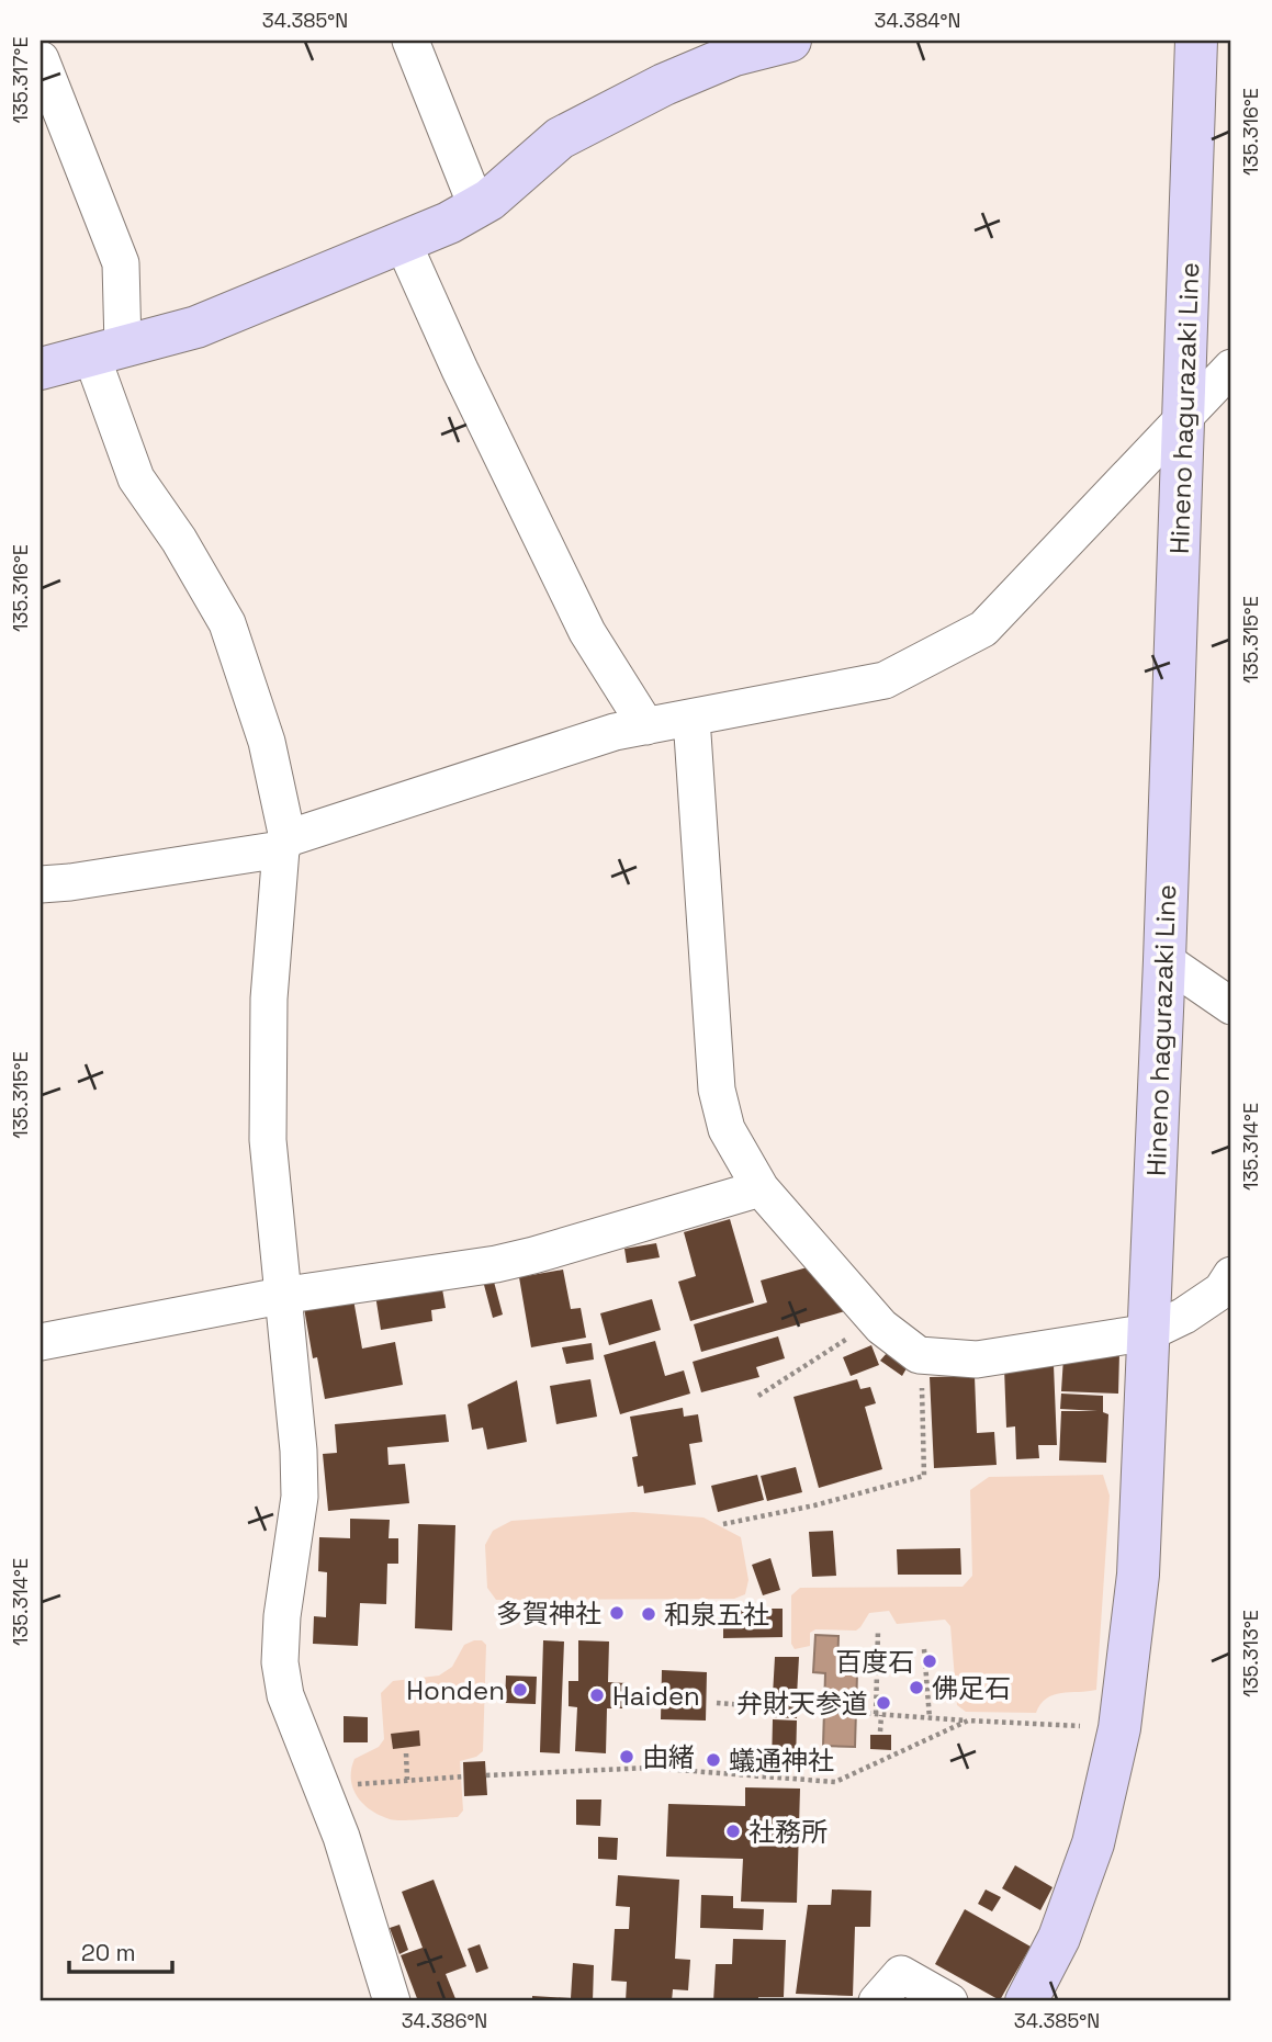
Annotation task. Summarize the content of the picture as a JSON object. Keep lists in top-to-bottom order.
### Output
{
  "streets": {
    "main road": ["Hineno hagurazaki Line"]
  },
  "places": [
    "多賀神社",
    "和泉五社",
    "百度石",
    "佛足石",
    "Honden",
    "Haiden",
    "弁財天参道",
    "由緒",
    "蟻通神社",
    "社務所"
  ],
  "scale_bar": "20 m",
  "coordinates": [
    "34.385°N",
    "34.384°N",
    "135.317°E",
    "135.316°E",
    "135.315°E",
    "135.314°E",
    "135.313°E",
    "34.386°N"
  ]
}
